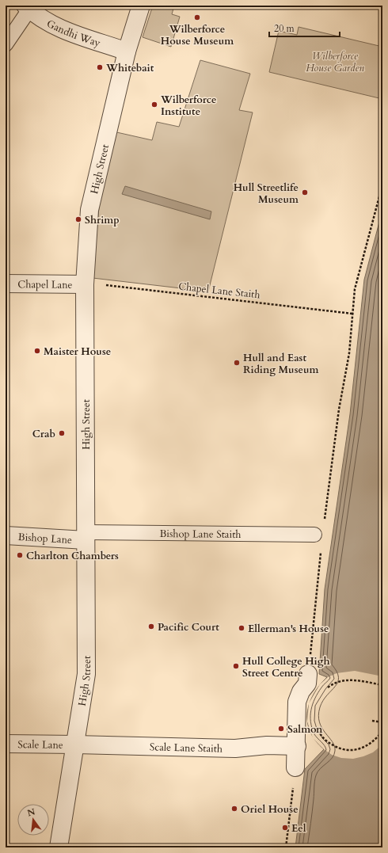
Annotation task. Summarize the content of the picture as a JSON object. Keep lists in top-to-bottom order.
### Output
{
  "streets": {
    "street": [
      "Gandhi Way",
      "High Street",
      "Chapel Lane",
      "Bishop Lane",
      "Scale Lane",
      "Scale Lane Staith"
    ],
    "lane": ["Bishop Lane Staith"],
    "path": ["Chapel Lane Staith"]
  },
  "crossings": [
    ["Gandhi Way", "High Street"],
    ["High Street", "Chapel Lane"],
    ["High Street", "Chapel Lane Staith"],
    ["High Street", "Bishop Lane Staith"],
    ["High Street", "Bishop Lane"],
    ["High Street", "Scale Lane"],
    ["High Street", "Scale Lane Staith"],
    ["Chapel Lane", "Chapel Lane Staith"],
    ["Bishop Lane Staith", "Bishop Lane"],
    ["Scale Lane", "Scale Lane Staith"]
  ],
  "parks": ["Wilberforce House Garden"],
  "places": [
    "Wilberforce House Museum",
    "Whitebait",
    "Wilberforce Institute",
    "Hull Streetlife Museum",
    "Shrimp",
    "Maister House",
    "Hull and East Riding Museum",
    "Crab",
    "Charlton Chambers",
    "Pacific Court",
    "Ellerman's House",
    "Hull College High Street Centre",
    "Salmon",
    "Oriel House",
    "Eel"
  ],
  "scale_bar": "20 m",
  "north": "top"
}
